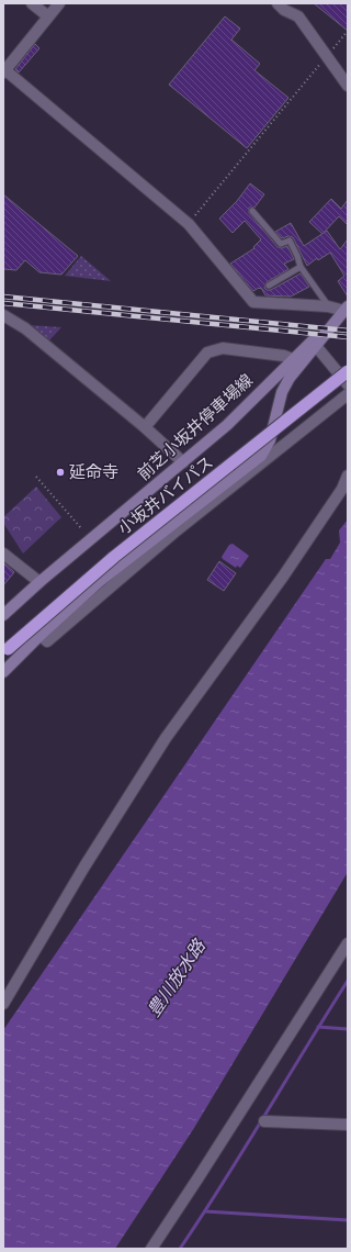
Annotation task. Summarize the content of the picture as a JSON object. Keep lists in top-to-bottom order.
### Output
{
  "streets": {
    "highway": ["小坂井バイパス"],
    "main road": ["前芝小坂井停車場線"]
  },
  "water": ["豊川放水路"],
  "places": ["延命寺"]
}
